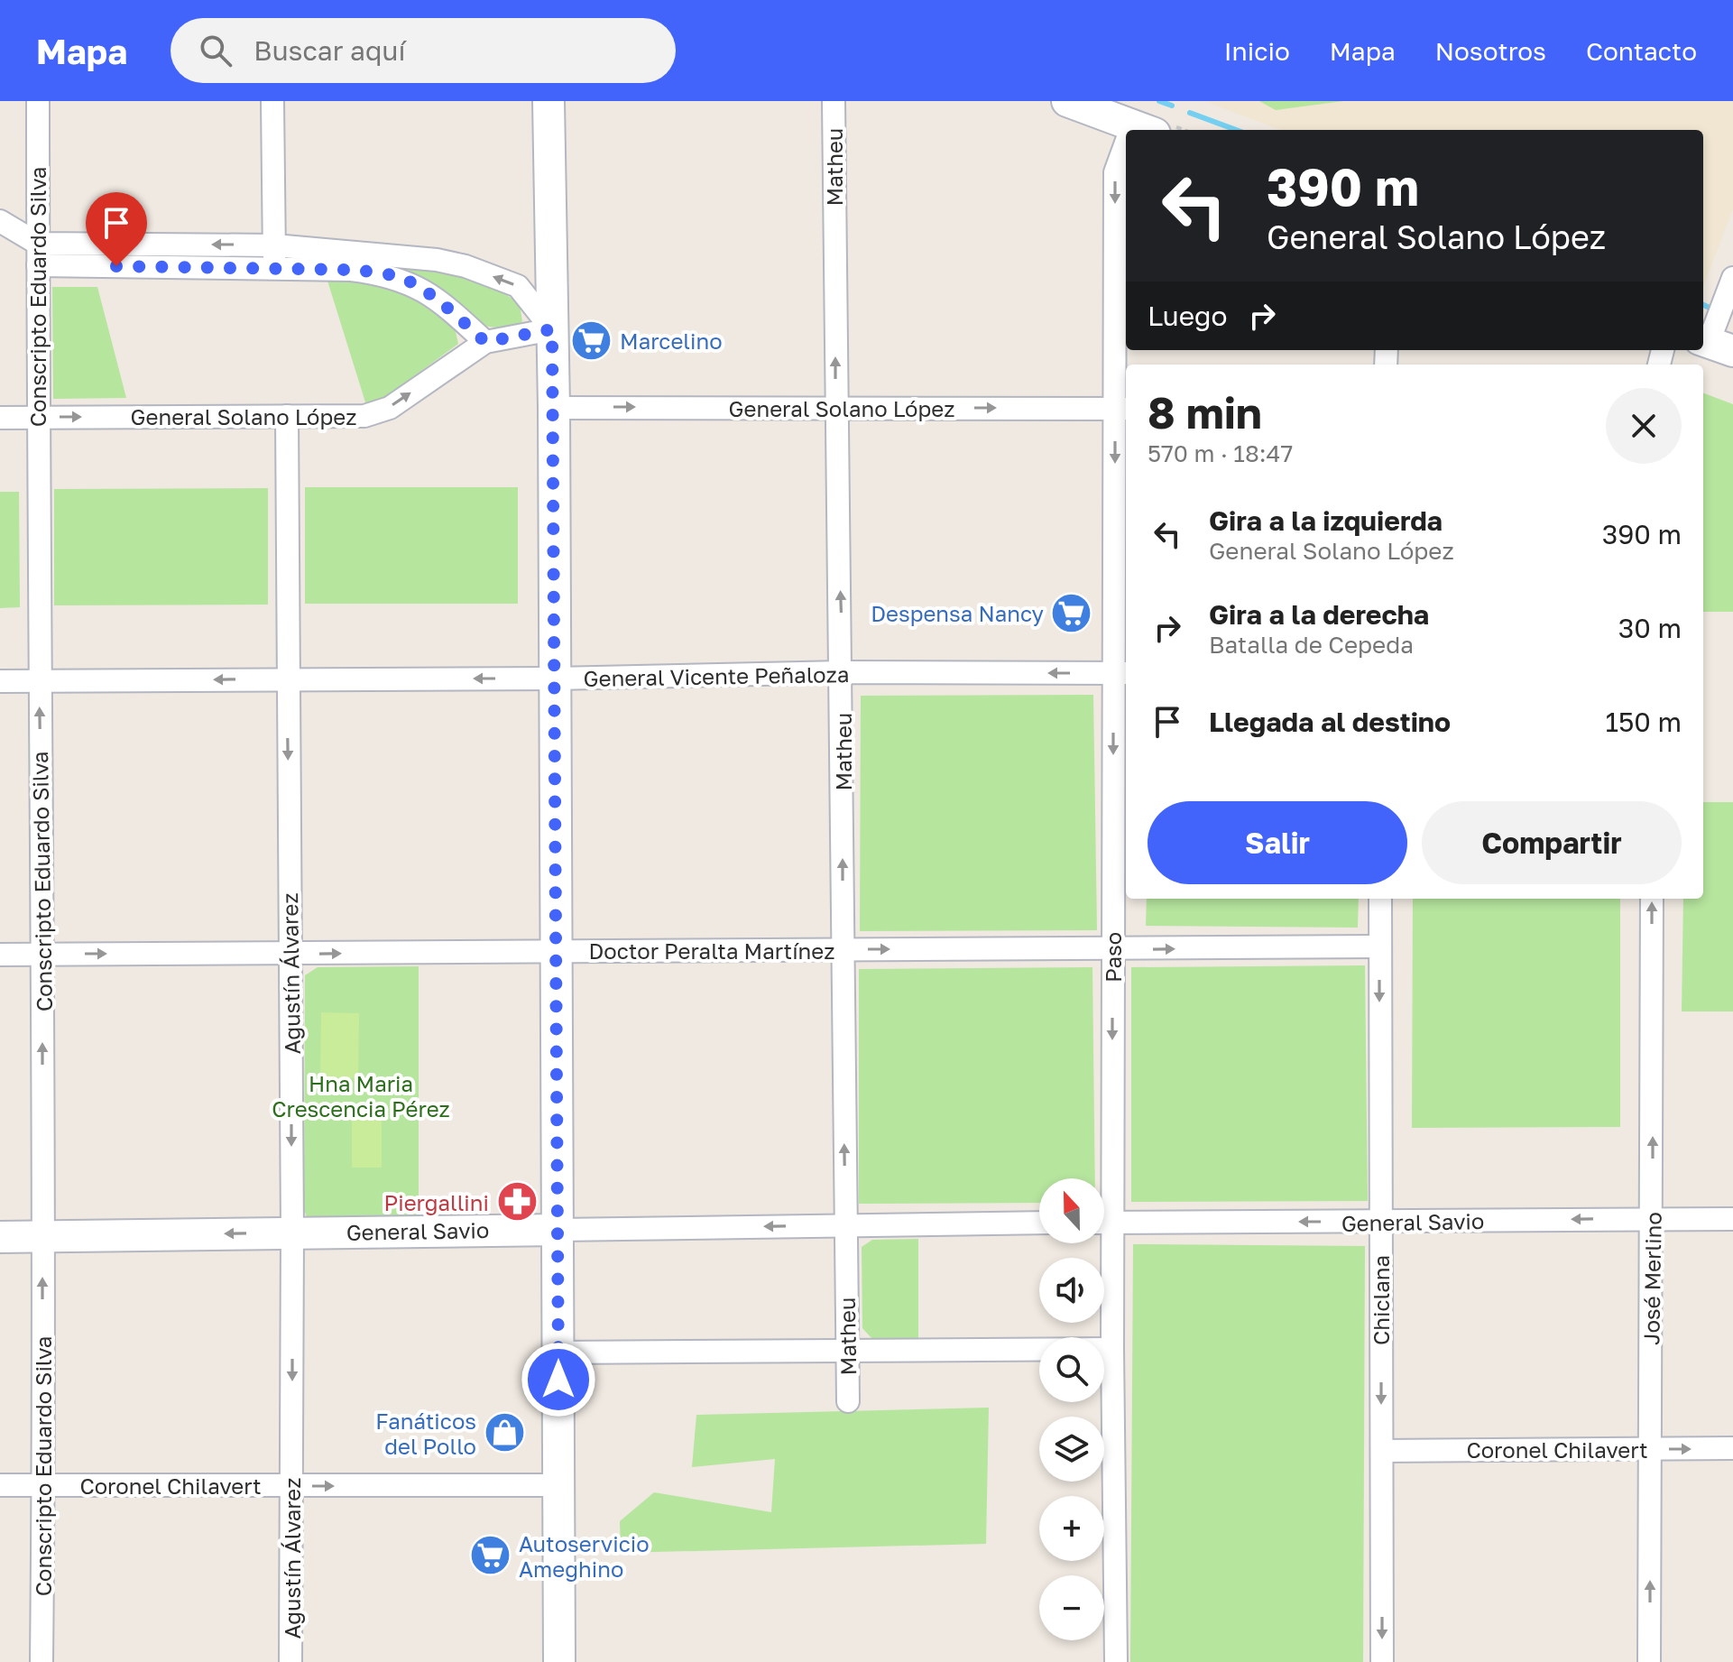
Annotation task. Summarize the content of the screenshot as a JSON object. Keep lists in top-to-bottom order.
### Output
{
  "streets": {
    "main road": ["General Savio"],
    "street": [
      "Matheu",
      "Conscripto Eduardo Silva",
      "General Solano López",
      "General Vicente Peñaloza",
      "Doctor Peralta Martínez",
      "Paso",
      "Agustín Álvarez",
      "José Merlino",
      "Chiclana",
      "Coronel Chilavert"
    ]
  },
  "crossings": [
    ["Matheu", "General Solano López"],
    ["Matheu", "General Vicente Peñaloza"],
    ["Matheu", "Doctor Peralta Martínez"],
    ["Matheu", "General Savio"],
    ["Conscripto Eduardo Silva", "General Solano López"],
    ["Conscripto Eduardo Silva", "General Vicente Peñaloza"],
    ["Conscripto Eduardo Silva", "Doctor Peralta Martínez"],
    ["Conscripto Eduardo Silva", "General Savio"],
    ["Conscripto Eduardo Silva", "Coronel Chilavert"],
    ["General Solano López", "Paso"],
    ["General Solano López", "Agustín Álvarez"],
    ["General Vicente Peñaloza", "Paso"],
    ["General Vicente Peñaloza", "Agustín Álvarez"],
    ["Doctor Peralta Martínez", "Paso"],
    ["Doctor Peralta Martínez", "Agustín Álvarez"],
    ["Doctor Peralta Martínez", "Chiclana"],
    ["Agustín Álvarez", "General Savio"],
    ["Agustín Álvarez", "Coronel Chilavert"],
    ["General Savio", "José Merlino"],
    ["General Savio", "Chiclana"],
    ["José Merlino", "Coronel Chilavert"],
    ["Chiclana", "Coronel Chilavert"]
  ],
  "one_way": [
    "Matheu",
    "Conscripto Eduardo Silva",
    "General Vicente Peñaloza",
    "Doctor Peralta Martínez",
    "Paso",
    "Agustín Álvarez",
    "General Savio",
    "José Merlino",
    "Chiclana",
    "Coronel Chilavert"
  ],
  "parks": ["Hna Maria Crescencia Pérez"],
  "places": {
    "supermarket": ["Marcelino", "Despensa Nancy", "Autoservicio Ameghino"],
    "pharmacy": ["Piergallini"],
    "shop": ["Fanáticos del Pollo"]
  },
  "north": "top",
  "page": {
    "header": "Mapa",
    "search": "Buscar aquí",
    "nav": [
      "Inicio",
      "Mapa",
      "Nosotros",
      "Contacto"
    ],
    "turn": ["390 m", "General Solano López"],
    "then": "Luego",
    "heading": ["8 min", "570 m · 18:47"],
    "list": [
      {
        "name": "Gira a la izquierda",
        "note": "General Solano López",
        "value": "390 m"
      },
      {
        "name": "Gira a la derecha",
        "note": "Batalla de Cepeda",
        "value": "30 m"
      },
      {
        "name": "Llegada al destino",
        "value": "150 m"
      }
    ],
    "buttons": ["Salir", "Compartir"],
    "map_buttons": ["+", "−"]
  }
}
